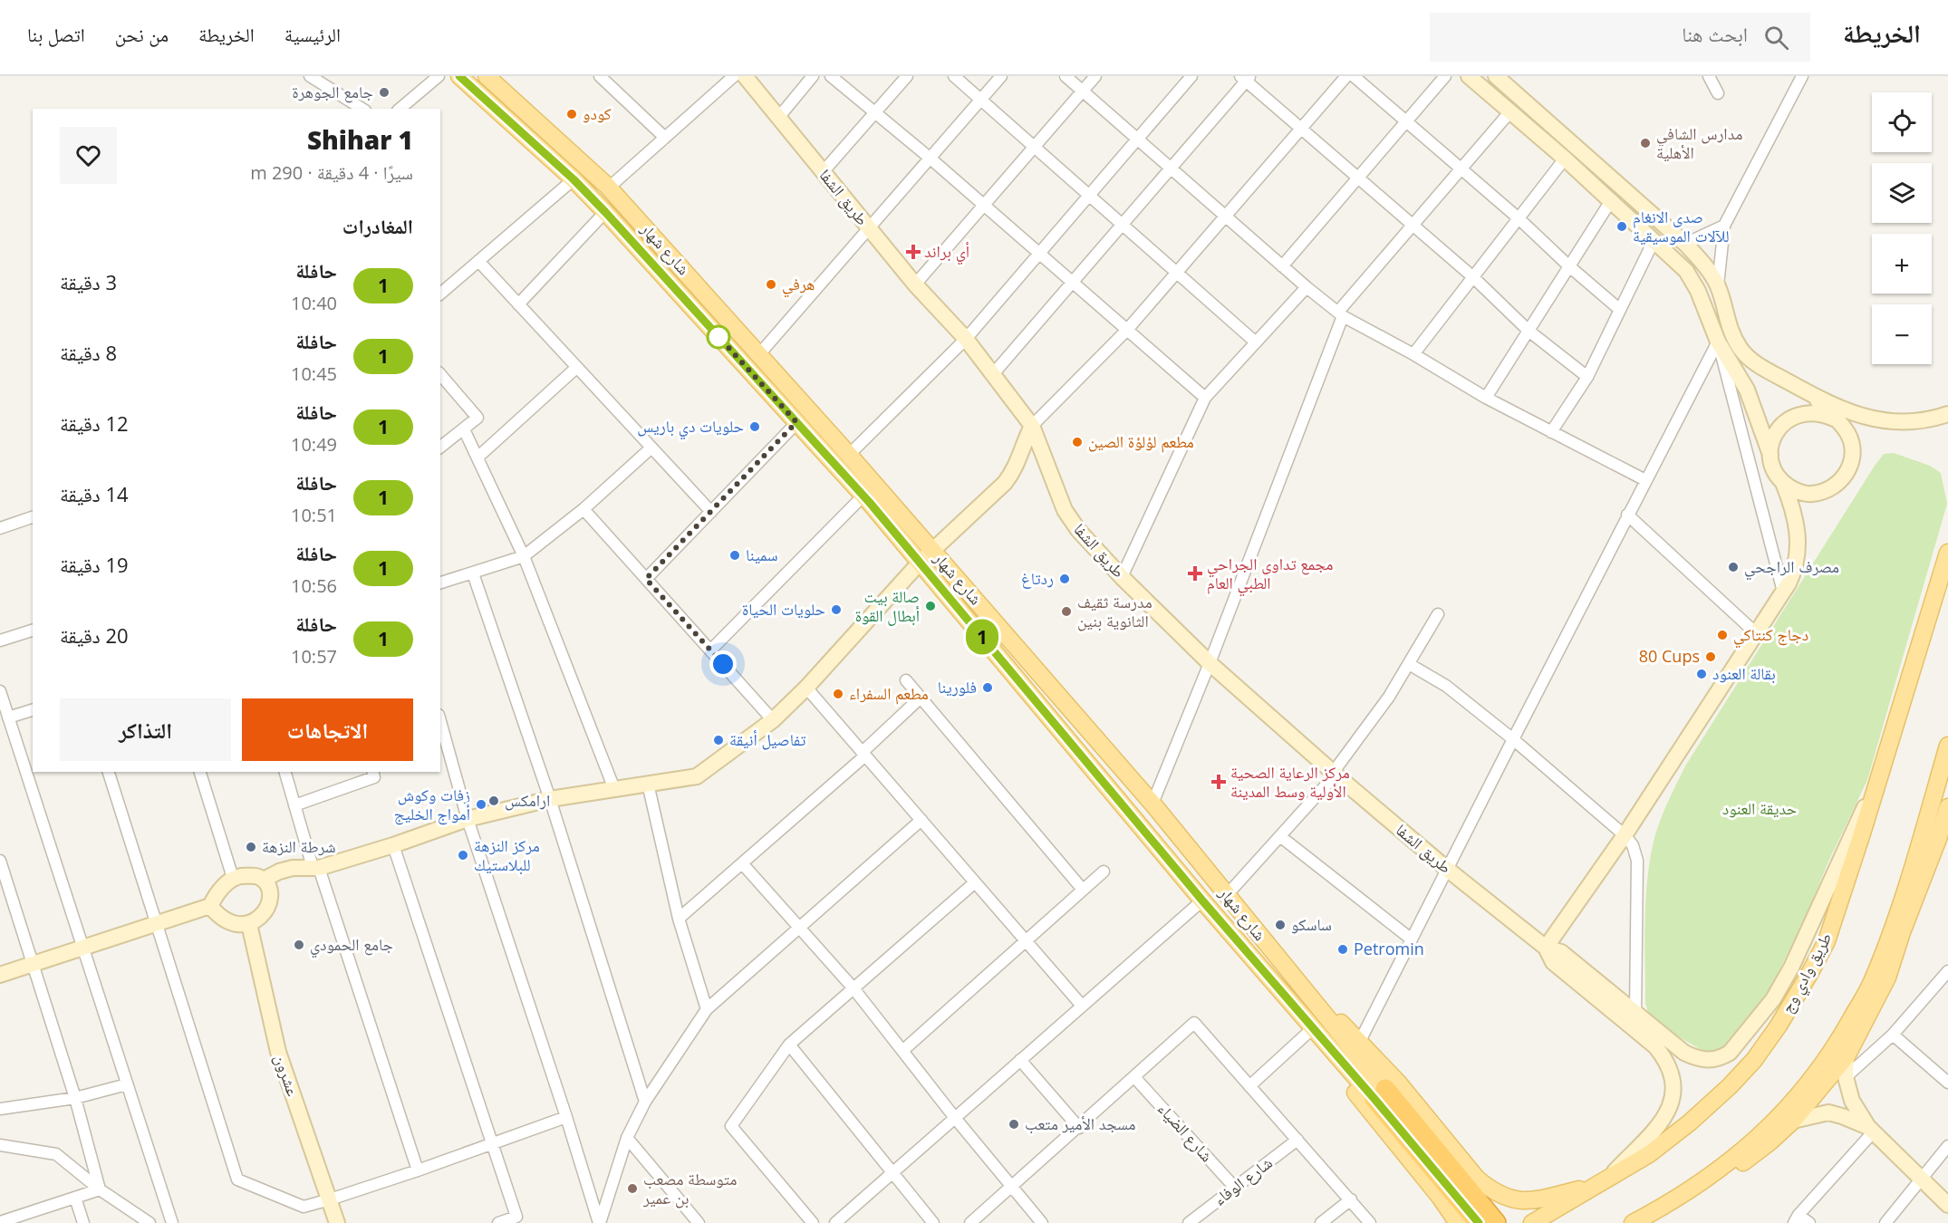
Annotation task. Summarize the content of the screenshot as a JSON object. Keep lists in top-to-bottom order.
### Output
{
  "streets": {
    "highway": ["شارع شهار"],
    "main road": ["طريق وادي وج"],
    "street": [
      "طريق الشفا",
      "عشرون",
      "شارع الضياء",
      "شارع الوفاء"
    ]
  },
  "crossings": [
    ["شارع الضياء", "شارع الوفاء"]
  ],
  "parks": ["حديقة العنود"],
  "places": {
    "other": [
      "جامع الجوهرة",
      "كودو",
      "مدارس الشافي الأهلية",
      "صدى الانغام للآلات الموسيقية",
      "هرفي",
      "حلويات دي باريس",
      "مطعم لؤلؤة الصين",
      "سمينا",
      "مصرف الراجحي",
      "ردتاغ",
      "صالة بيت أبطال القوة",
      "حلويات الحياة",
      "مدرسة ثقيف الثانوية بنين",
      "دجاج كنتاكي",
      "80 Cups",
      "بقالة العنود",
      "فلورينا",
      "مطعم السفراء",
      "تفاصيل أنيقة",
      "ارامكس",
      "زفات وكوش أمواج الخليج",
      "شرطة النزهة",
      "مركز النزهة للبلاستيك",
      "ساسكو",
      "جامع الحمودي",
      "Petromin",
      "مسجد الأمير متعب",
      "متوسطة مصعب بن عمير"
    ],
    "health": ["أي براند", "مجمع تداوي الجراحي الطبي العام", "مركز الرعاية الصحية الأولية وسط المدينة"]
  },
  "lines": ["bus line 1"],
  "page": {
    "header": "الخريطة",
    "search": "ابحث هنا",
    "nav": [
      "الرئيسية",
      "الخريطة",
      "من نحن",
      "اتصل بنا"
    ],
    "on_map": "1",
    "map_buttons": ["+", "−"],
    "heading": [
      ["Shihar 1", "سيرًا · 4 دقيقة · 290 m"],
      "المغادرات"
    ],
    "list": [
      {
        "mark": "1",
        "name": "حافلة",
        "note": "10:40",
        "value": "3 دقيقة"
      },
      {
        "mark": "1",
        "name": "حافلة",
        "note": "10:45",
        "value": "8 دقيقة"
      },
      {
        "mark": "1",
        "name": "حافلة",
        "note": "10:49",
        "value": "12 دقيقة"
      },
      {
        "mark": "1",
        "name": "حافلة",
        "note": "10:51",
        "value": "14 دقيقة"
      },
      {
        "mark": "1",
        "name": "حافلة",
        "note": "10:56",
        "value": "19 دقيقة"
      },
      {
        "mark": "1",
        "name": "حافلة",
        "note": "10:57",
        "value": "20 دقيقة"
      }
    ],
    "buttons": ["الاتجاهات", "التذاكر"]
  }
}
